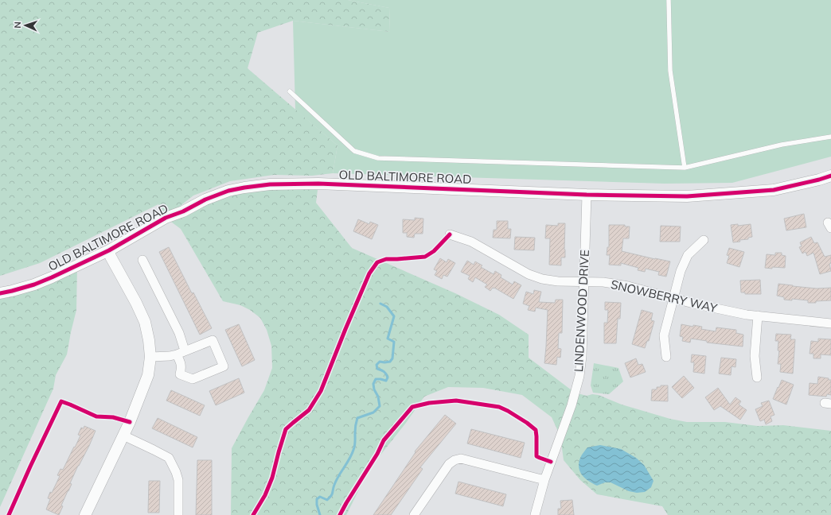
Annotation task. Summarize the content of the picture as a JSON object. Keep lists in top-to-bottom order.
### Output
{
  "streets": {
    "street": ["OLD BALTIMORE ROAD", "SNOWBERRY WAY", "LINDENWOOD DRIVE"]
  },
  "crossings": [
    ["OLD BALTIMORE ROAD", "LINDENWOOD DRIVE"],
    ["SNOWBERRY WAY", "LINDENWOOD DRIVE"]
  ],
  "north": "left"
}
